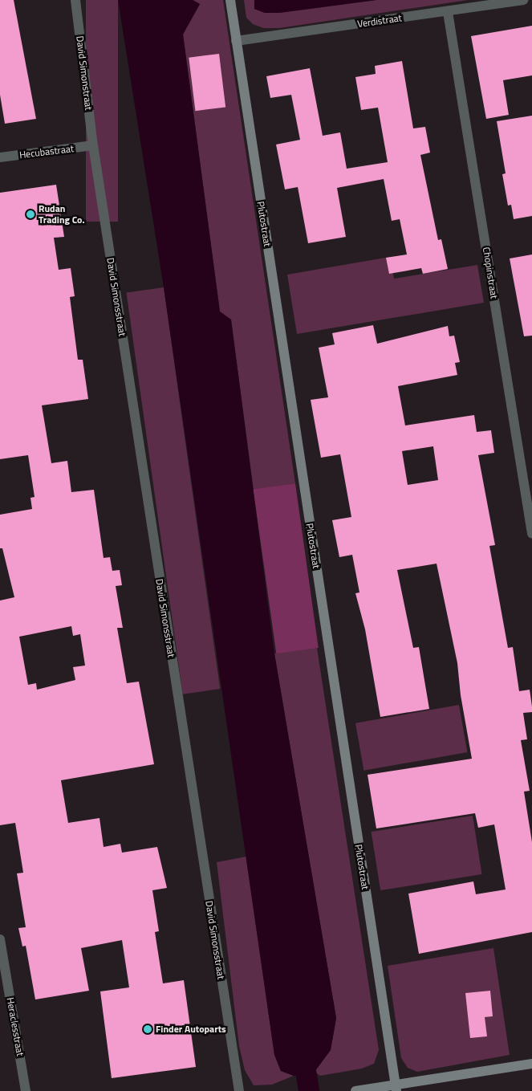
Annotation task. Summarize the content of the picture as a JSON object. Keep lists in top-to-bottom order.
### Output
{
  "streets": {
    "street": [
      "Verdistraat",
      "David Simonstraat",
      "Hecubastraat",
      "Plutostraat",
      "Chopinstraat",
      "David Simonsstraat",
      "Heraclesstraat"
    ]
  },
  "crossings": [
    ["Verdistraat", "Plutostraat"],
    ["Verdistraat", "Chopinstraat"],
    ["David Simonstraat", "Hecubastraat"],
    ["David Simonstraat", "David Simonsstraat"],
    ["Hecubastraat", "David Simonsstraat"]
  ],
  "places": ["Rudan Trading Co.", "Finder Autoparts"]
}
